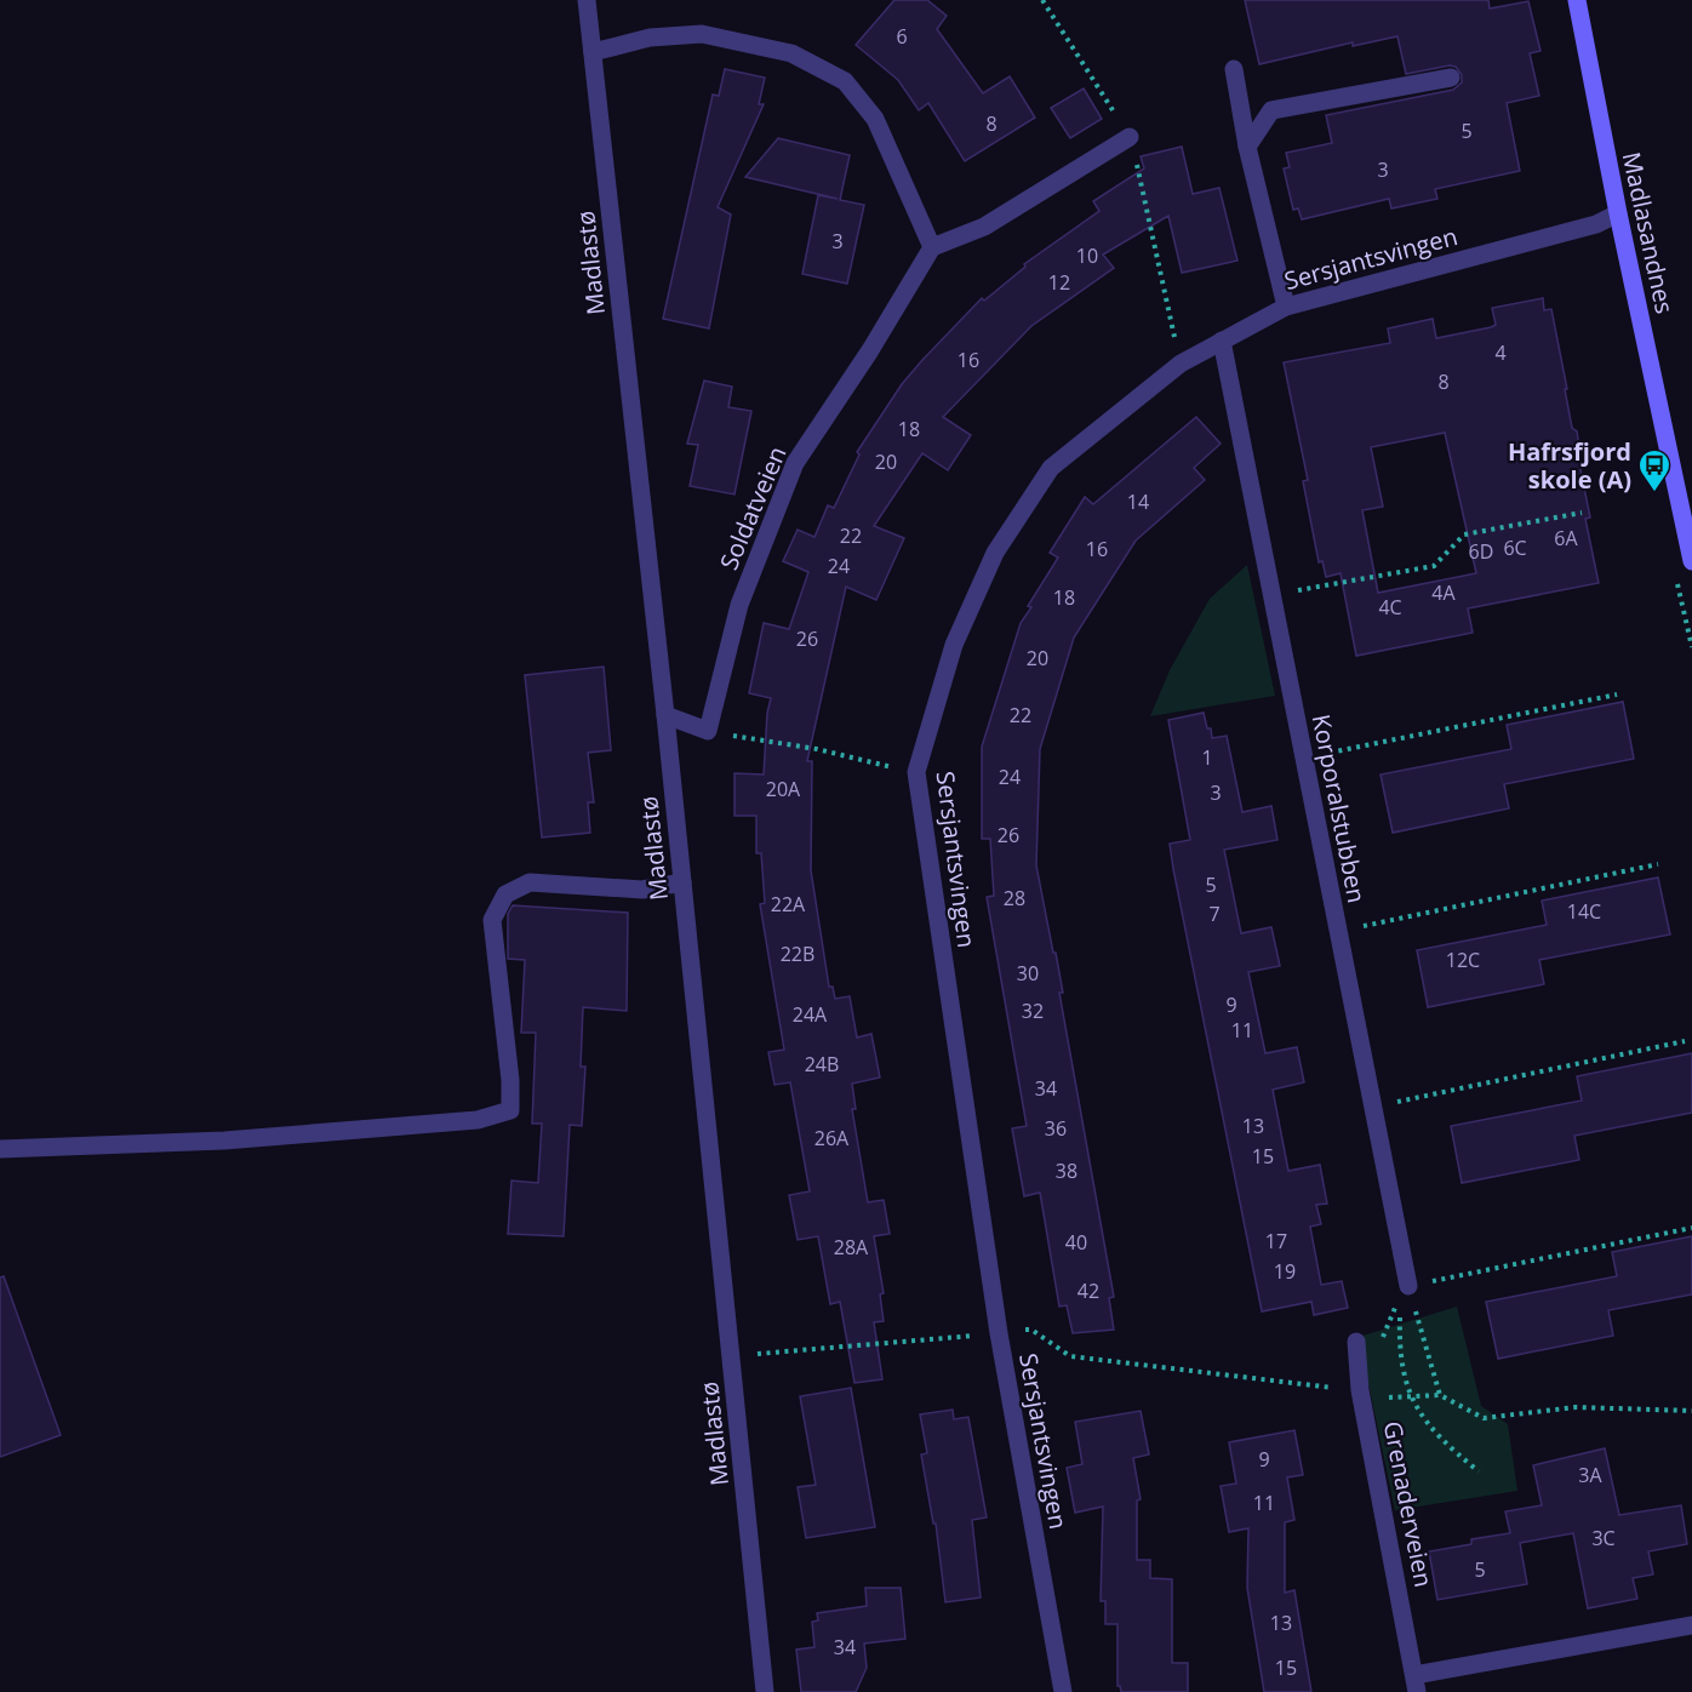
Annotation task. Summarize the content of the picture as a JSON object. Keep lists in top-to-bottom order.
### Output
{
  "streets": {
    "street": [
      "Madlasandnes",
      "Sersjantsvingen",
      "Madlastø",
      "Soldatveien",
      "Korporalstubben",
      "Grenaderveien"
    ]
  },
  "crossings": [
    ["Madlasandnes", "Sersjantsvingen"],
    ["Sersjantsvingen", "Korporalstubben"]
  ],
  "places": {
    "bus stop": ["Hafrsfjord skole (A)"]
  },
  "house_numbers": [
    "6",
    "8",
    "5",
    "3",
    "3",
    "10",
    "12",
    "4",
    "16",
    "8",
    "18",
    "20",
    "14",
    "22",
    "6A",
    "6C",
    "16",
    "6D",
    "24",
    "4A",
    "18",
    "4C",
    "26",
    "20",
    "22",
    "1",
    "24",
    "20A",
    "3",
    "26",
    "5",
    "28",
    "22A",
    "14C",
    "7",
    "22B",
    "12C",
    "30",
    "9",
    "32",
    "24A",
    "11",
    "24B",
    "34",
    "13",
    "36",
    "26A",
    "15",
    "38",
    "17",
    "40",
    "28A",
    "19",
    "42",
    "9",
    "3A",
    "11",
    "3C",
    "5",
    "13",
    "34",
    "15"
  ]
}
